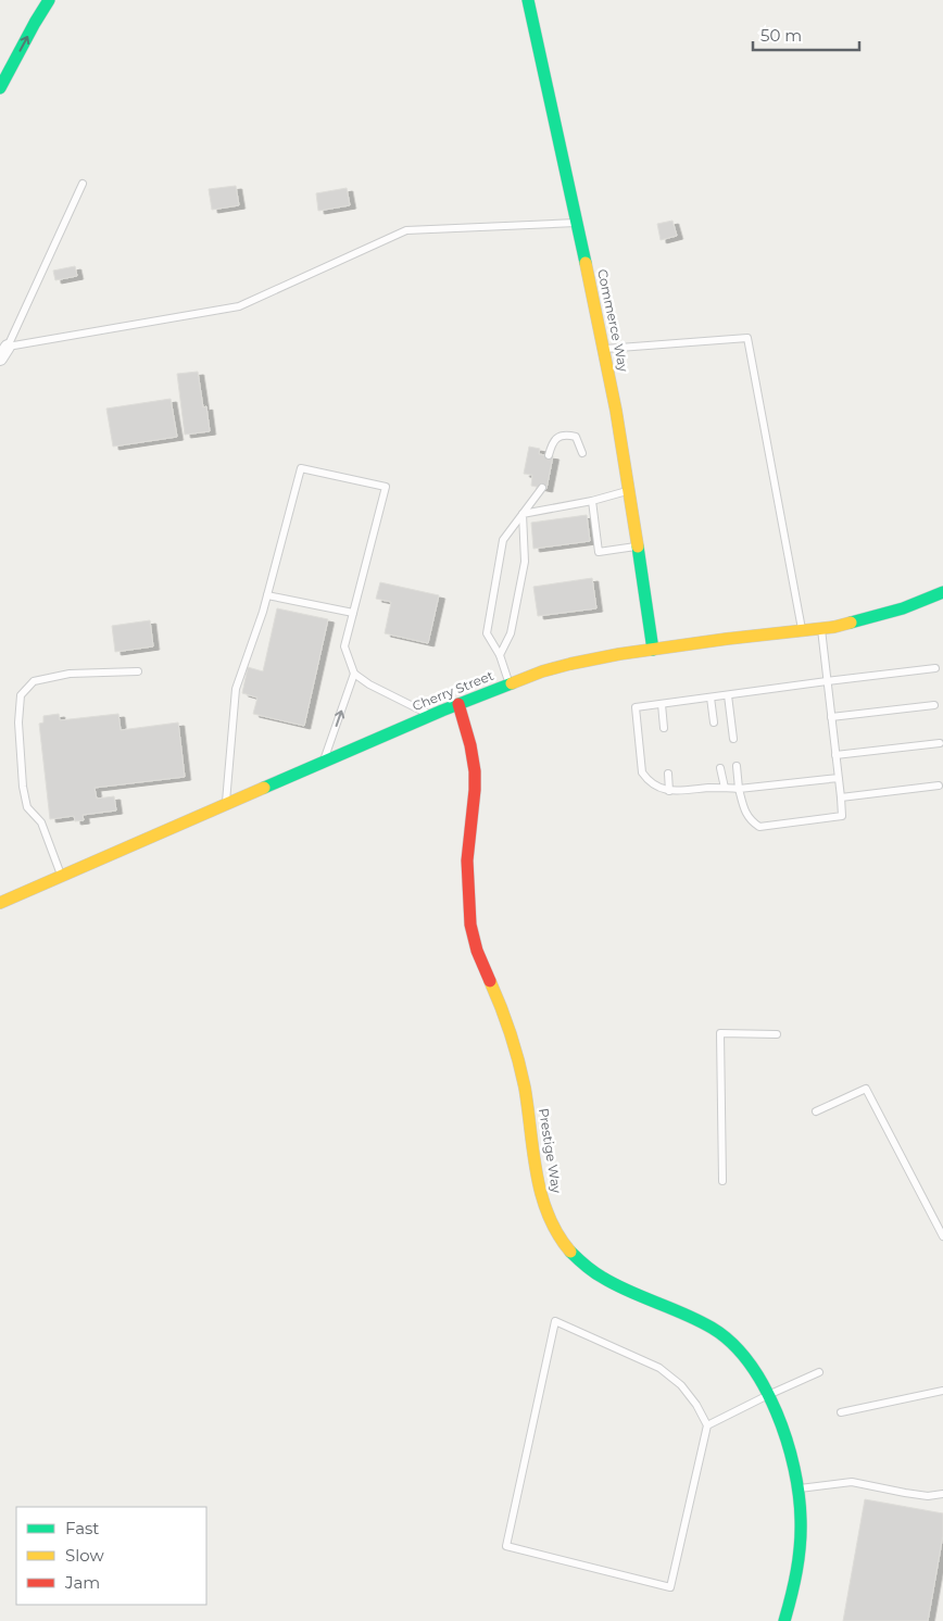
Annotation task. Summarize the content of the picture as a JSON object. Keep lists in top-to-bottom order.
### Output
{
  "streets": {
    "main road": ["Commerce Way", "Cherry Street", "Prestige Way"]
  },
  "crossings": [
    ["Commerce Way", "Cherry Street"],
    ["Cherry Street", "Prestige Way"]
  ],
  "legend": ["Fast", "Slow", "Jam"],
  "scale_bar": "50 m"
}
